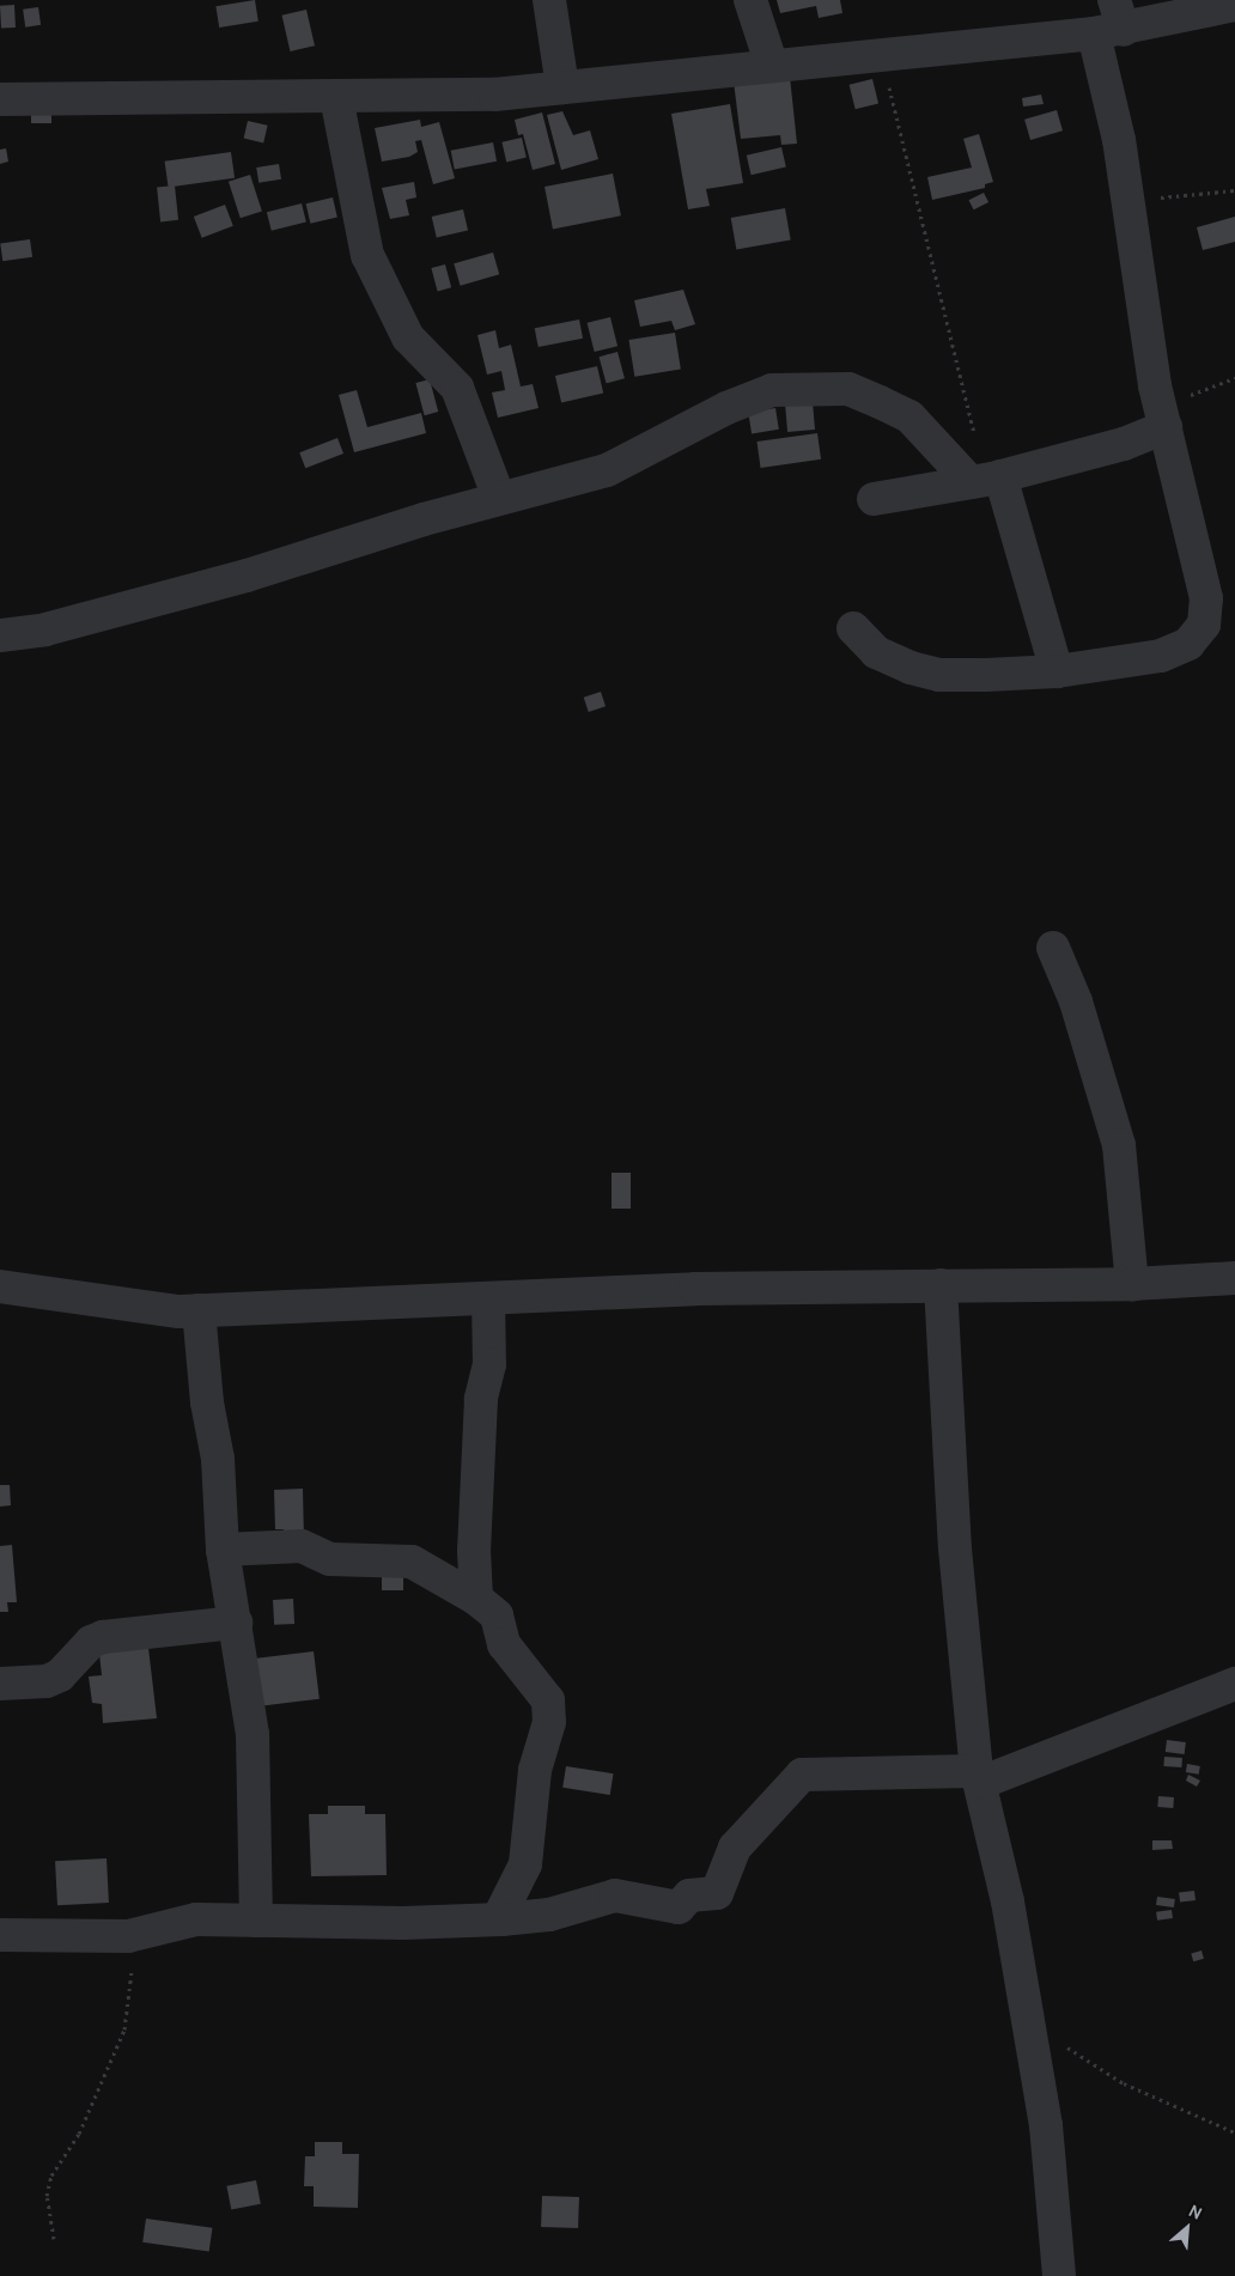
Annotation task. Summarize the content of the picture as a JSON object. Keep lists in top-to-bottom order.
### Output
{
  "north": "top right"
}
